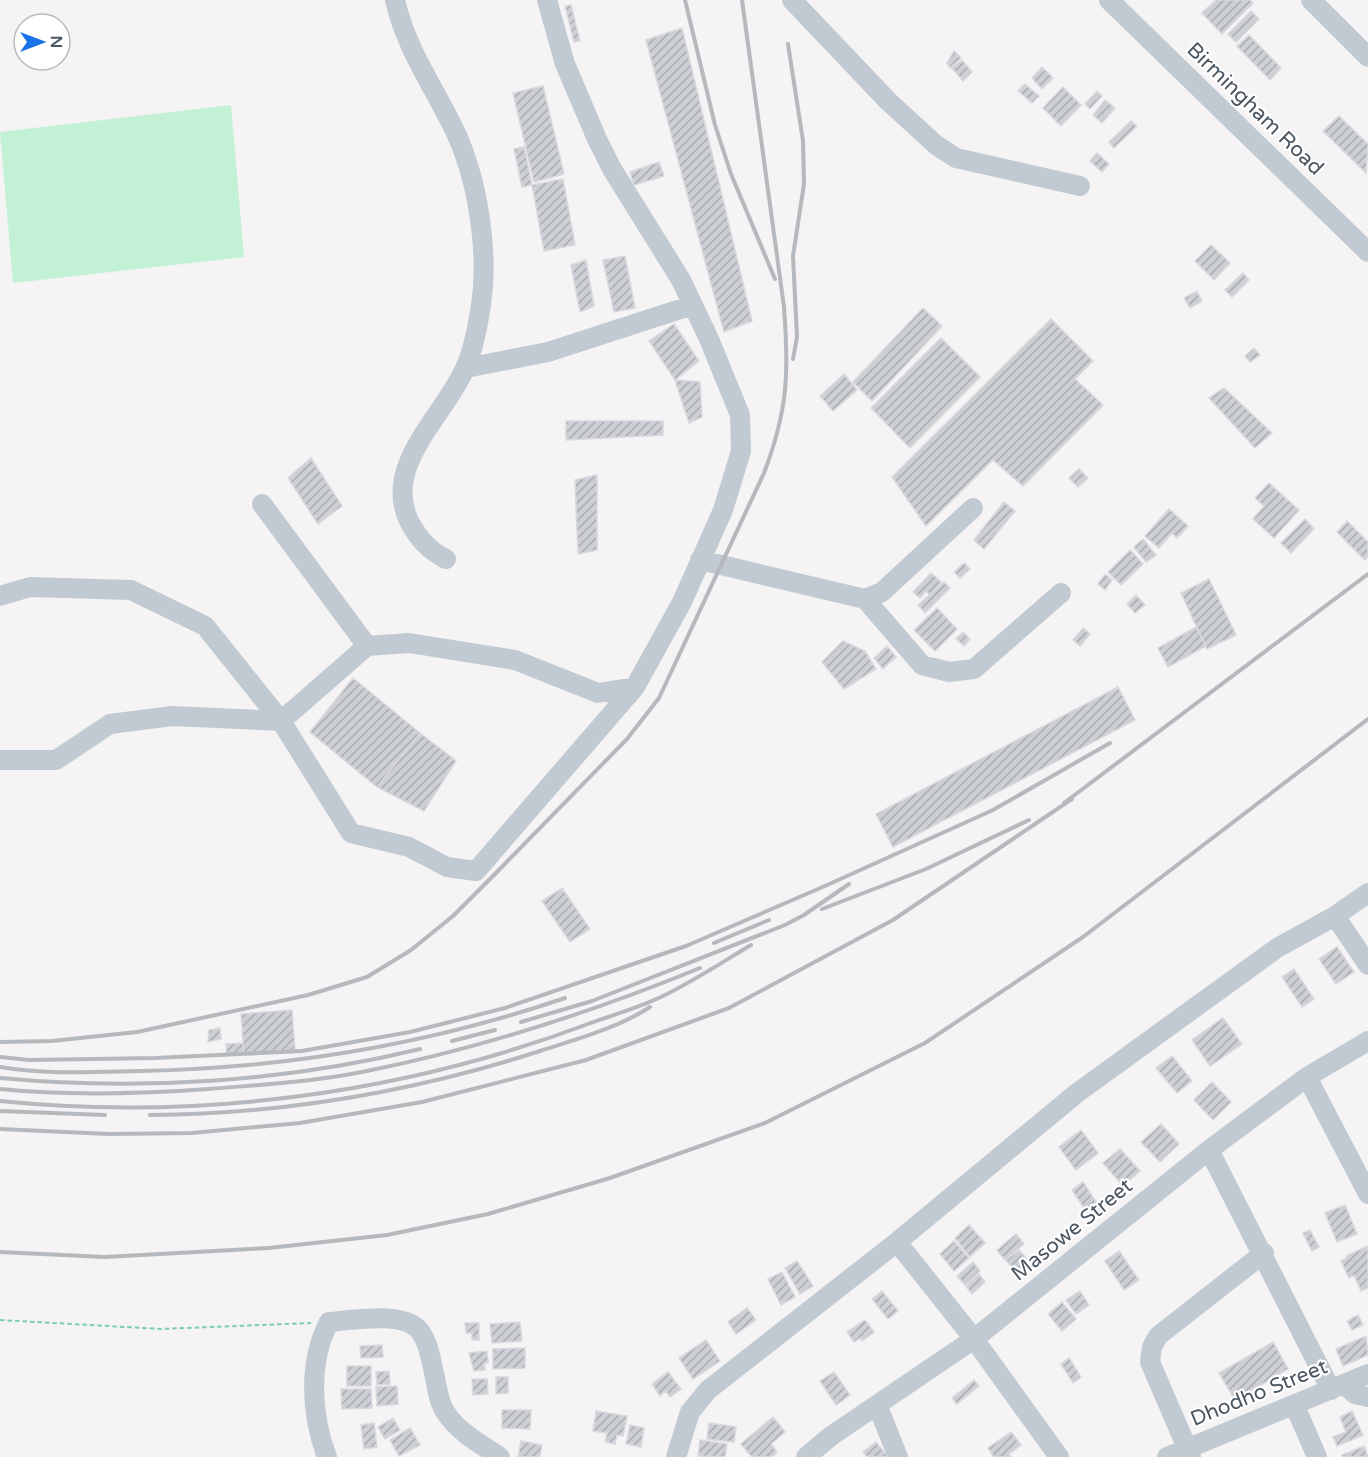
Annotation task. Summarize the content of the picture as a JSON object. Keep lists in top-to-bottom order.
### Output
{
  "streets": {
    "street": ["Birmingham Road", "Masowe Street", "Dhodho Street"]
  },
  "north": "right"
}
